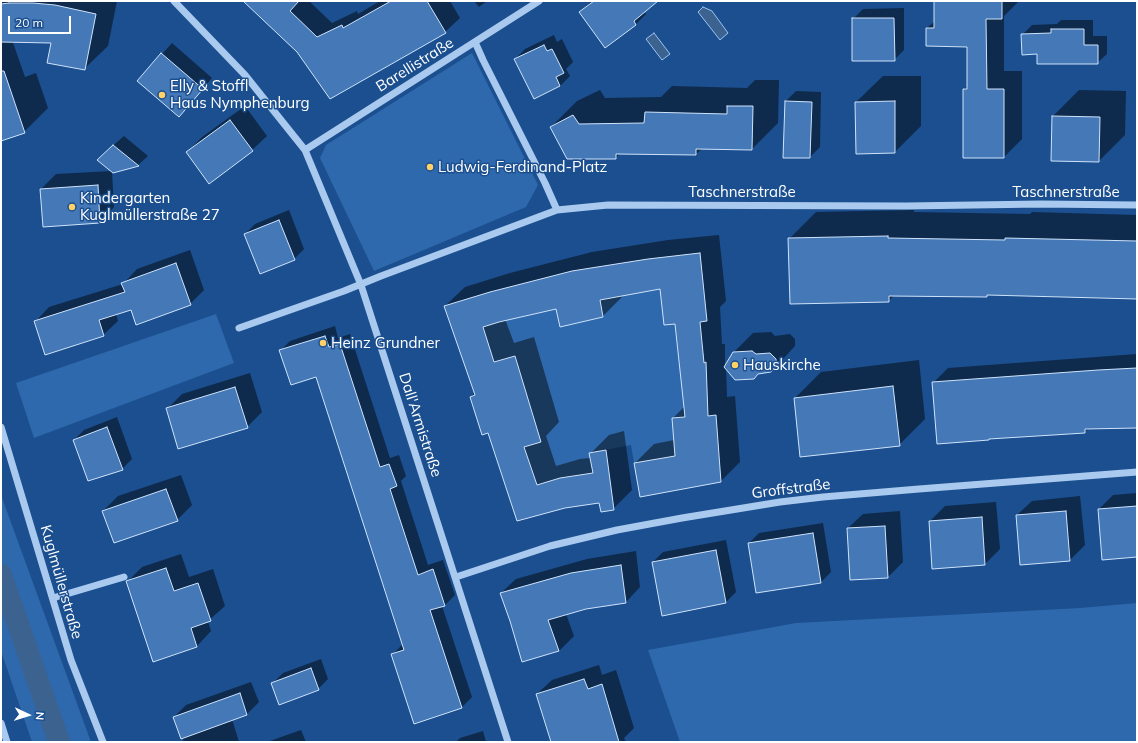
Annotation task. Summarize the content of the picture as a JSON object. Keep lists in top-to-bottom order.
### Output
{
  "streets": {
    "street": [
      "Barellistraße",
      "Taschnerstraße",
      "Dall'Armistraße",
      "Groffstraße",
      "Kuglmüllerstraße"
    ]
  },
  "crossings": [
    ["Barellistraße", "Dall'Armistraße"],
    ["Taschnerstraße", "Dall'Armistraße"],
    ["Dall'Armistraße", "Groffstraße"]
  ],
  "places": [
    "Elly & Stoffl Haus Nymphenburg",
    "Ludwig-Ferdinand-Platz",
    "Kindergarten Kuglmüllerstraße 27",
    "Heinz Grundner",
    "Hauskirche"
  ],
  "scale_bar": "20 m",
  "north": "right"
}
